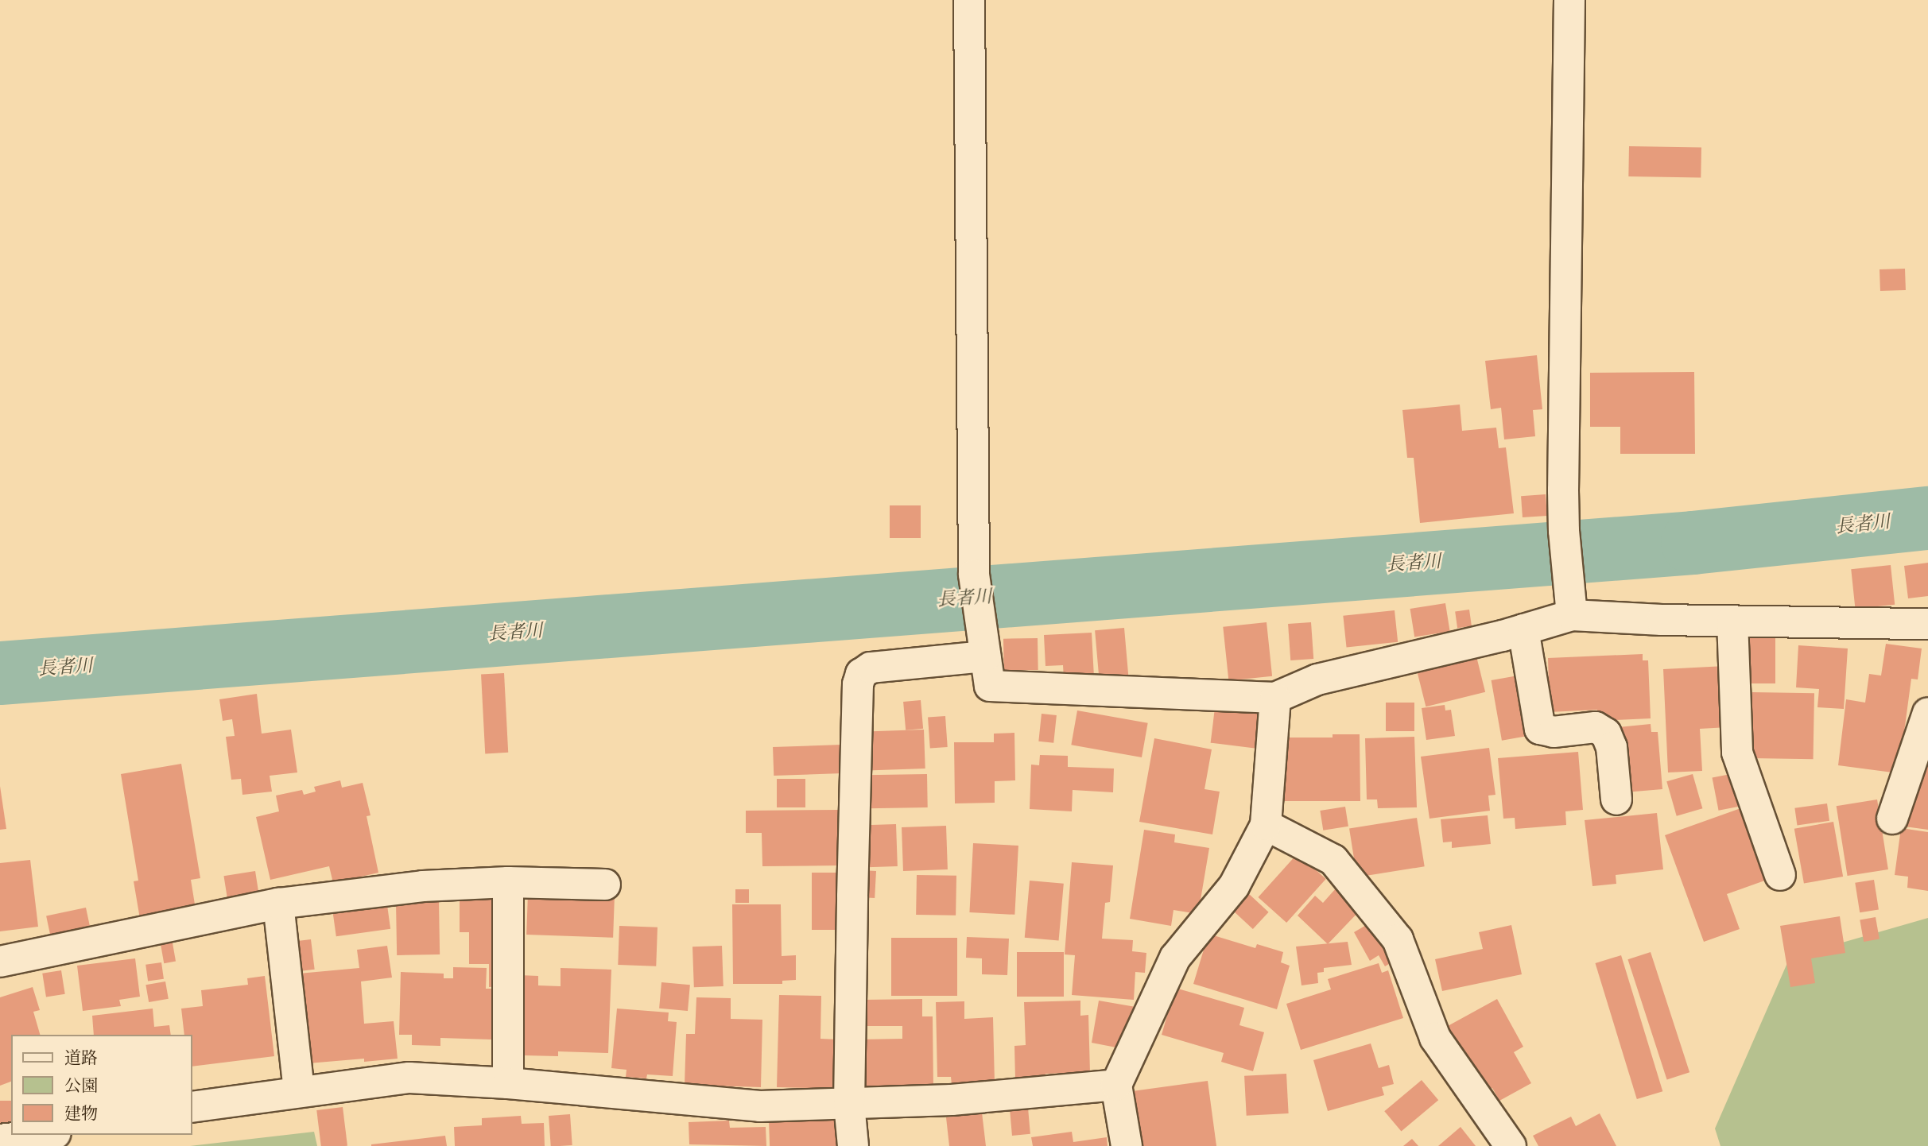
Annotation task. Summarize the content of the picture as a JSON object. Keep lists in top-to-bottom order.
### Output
{
  "water": ["長者川"],
  "legend": ["道路", "公園", "建物"]
}
